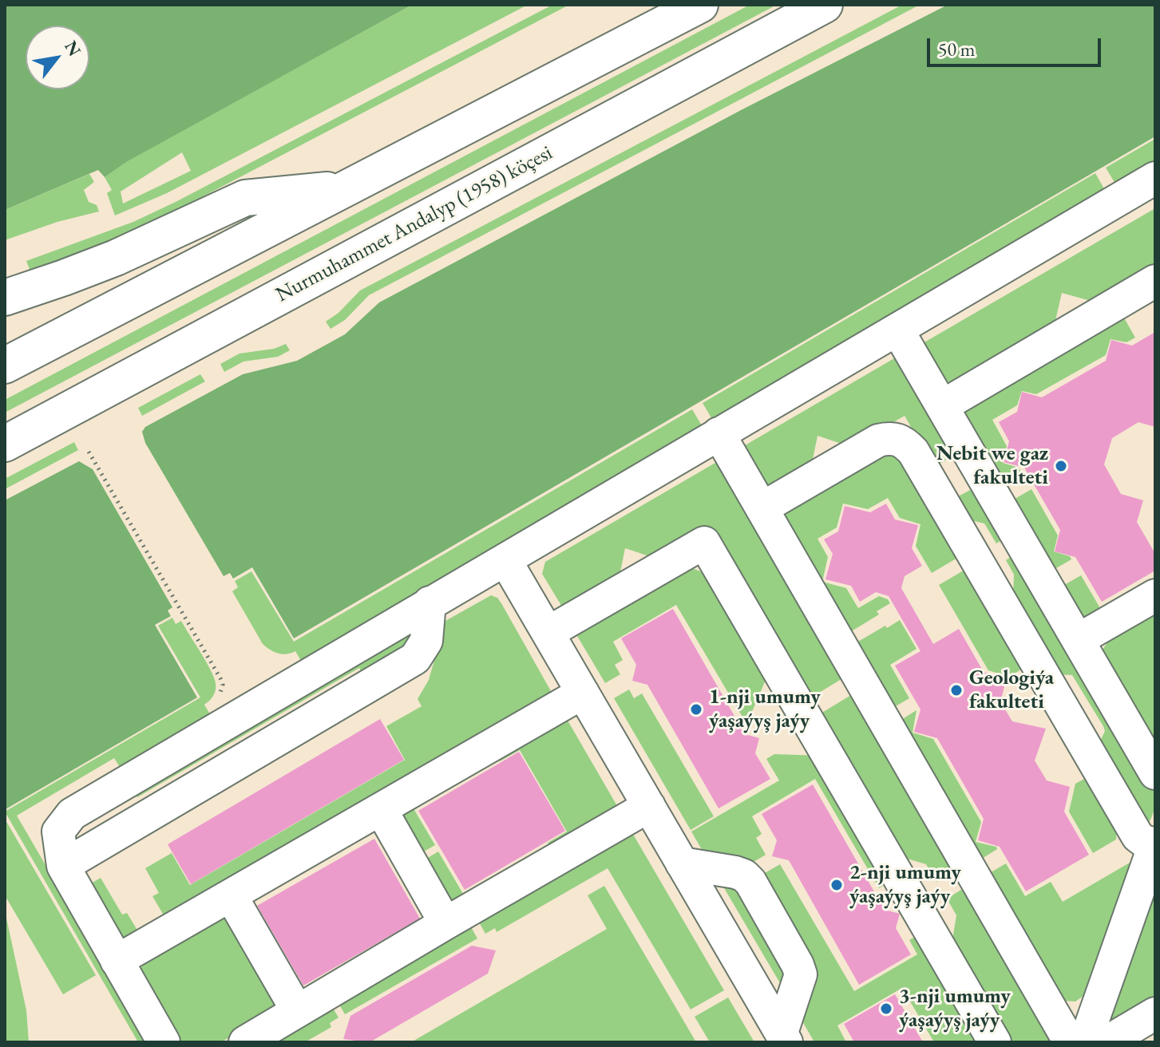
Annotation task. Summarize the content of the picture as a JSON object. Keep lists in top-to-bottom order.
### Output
{
  "streets": {
    "main road": ["Nurmuhammet Andalyp (1958) köçesi"]
  },
  "places": [
    "Nebit we gaz fakulteti",
    "Geologiýa fakulteti",
    "1-nji umumy ýaşaýyş jaýy",
    "2-nji umumy ýaşaýyş jaýy",
    "3-nji umumy ýaşaýyş jaýy"
  ],
  "scale_bar": "50 m",
  "north": "top right"
}
